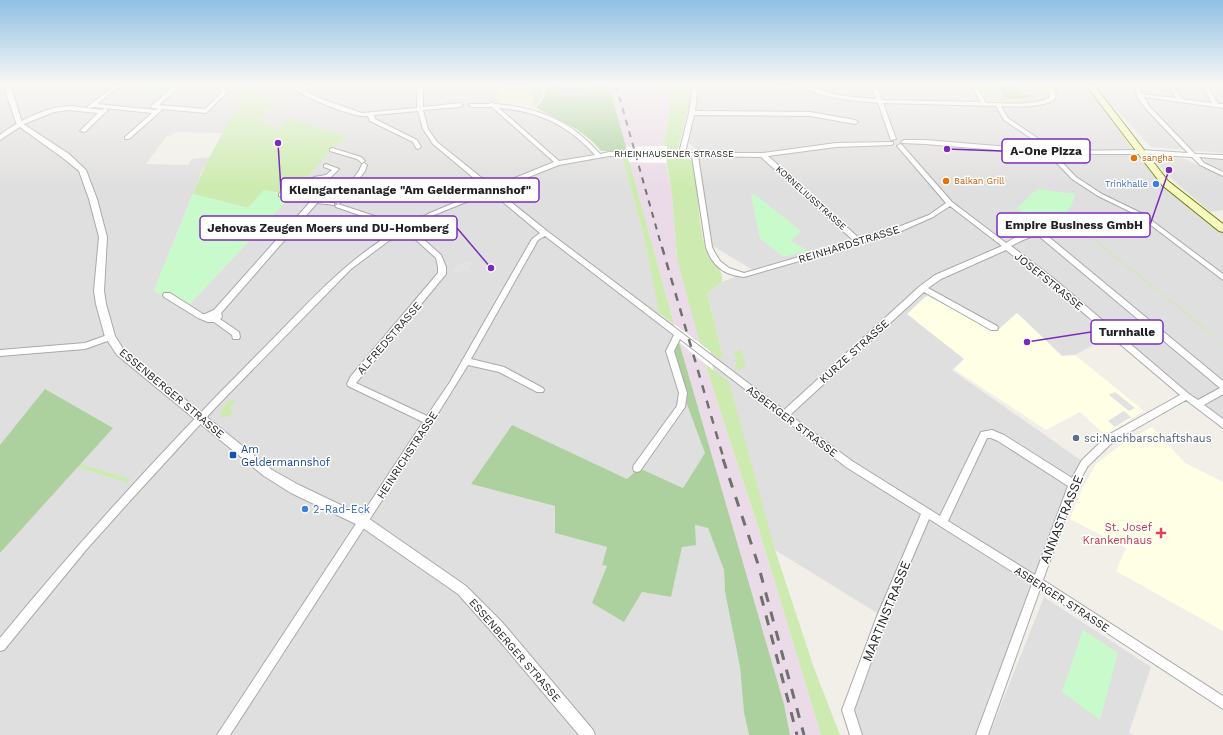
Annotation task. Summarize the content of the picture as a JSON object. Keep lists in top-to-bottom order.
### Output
{
  "streets": {
    "street": [
      "RHEINHAUSENER STRASSE",
      "KORNELIUSSTRASSE",
      "REINHARDSTRASSE",
      "JOSEFSTRASSE",
      "ALFREDSTRASSE",
      "KURZE STRASSE",
      "ESSENBERGER STRASSE",
      "ASBERGER STRASSE",
      "HEINRICHSTRASSE",
      "ANNASTRASSE",
      "MARTINSTRASSE"
    ]
  },
  "crossings": [
    ["RHEINHAUSENER STRASSE", "KORNELIUSSTRASSE"],
    ["RHEINHAUSENER STRASSE", "REINHARDSTRASSE"],
    ["RHEINHAUSENER STRASSE", "JOSEFSTRASSE"],
    ["KORNELIUSSTRASSE", "REINHARDSTRASSE"],
    ["REINHARDSTRASSE", "JOSEFSTRASSE"],
    ["JOSEFSTRASSE", "KURZE STRASSE"],
    ["JOSEFSTRASSE", "ANNASTRASSE"],
    ["ALFREDSTRASSE", "HEINRICHSTRASSE"],
    ["KURZE STRASSE", "ASBERGER STRASSE"],
    ["ESSENBERGER STRASSE", "HEINRICHSTRASSE"],
    ["ASBERGER STRASSE", "HEINRICHSTRASSE"],
    ["ASBERGER STRASSE", "ANNASTRASSE"],
    ["ASBERGER STRASSE", "MARTINSTRASSE"]
  ],
  "places": {
    "other": [
      "Kleingartenanlage \"Am Geldermannshof\"",
      "A-One Pizza",
      "sangha",
      "Empire Business GmbH",
      "Balkan Grill",
      "Trinkhalle",
      "Jehovas Zeugen Moers und DU-Homberg",
      "Turnhalle",
      "sci:Nachbarschaftshaus",
      "2-Rad-Eck"
    ],
    "transit": ["Am Geldermannshof"],
    "health": ["St. Josef Krankenhaus"]
  }
}
